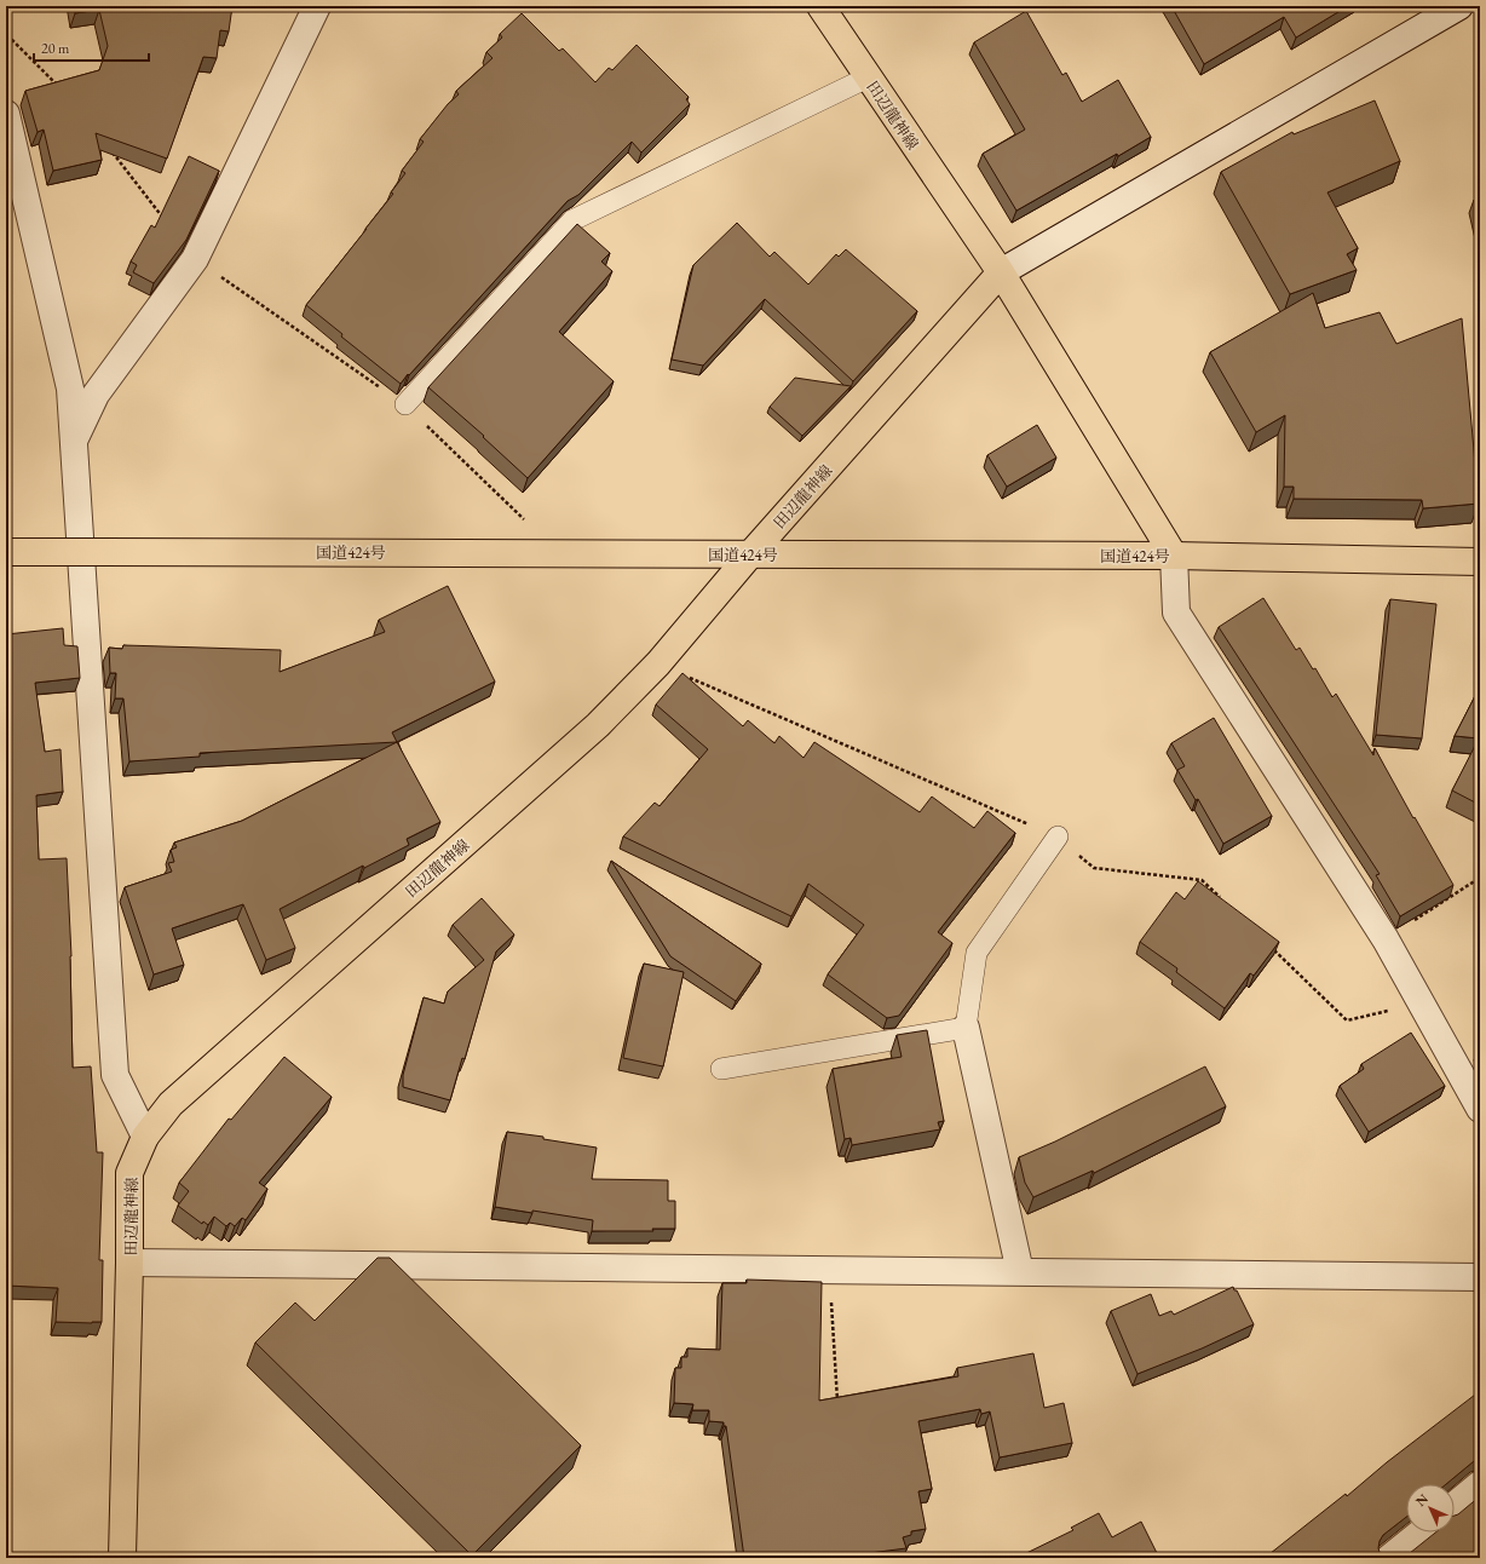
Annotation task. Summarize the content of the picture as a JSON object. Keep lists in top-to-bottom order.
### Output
{
  "streets": {
    "main road": ["田辺龍神線", "国道424号"]
  },
  "crossings": [
    ["田辺龍神線", "国道424号"]
  ],
  "scale_bar": "20 m",
  "north": "top left"
}
